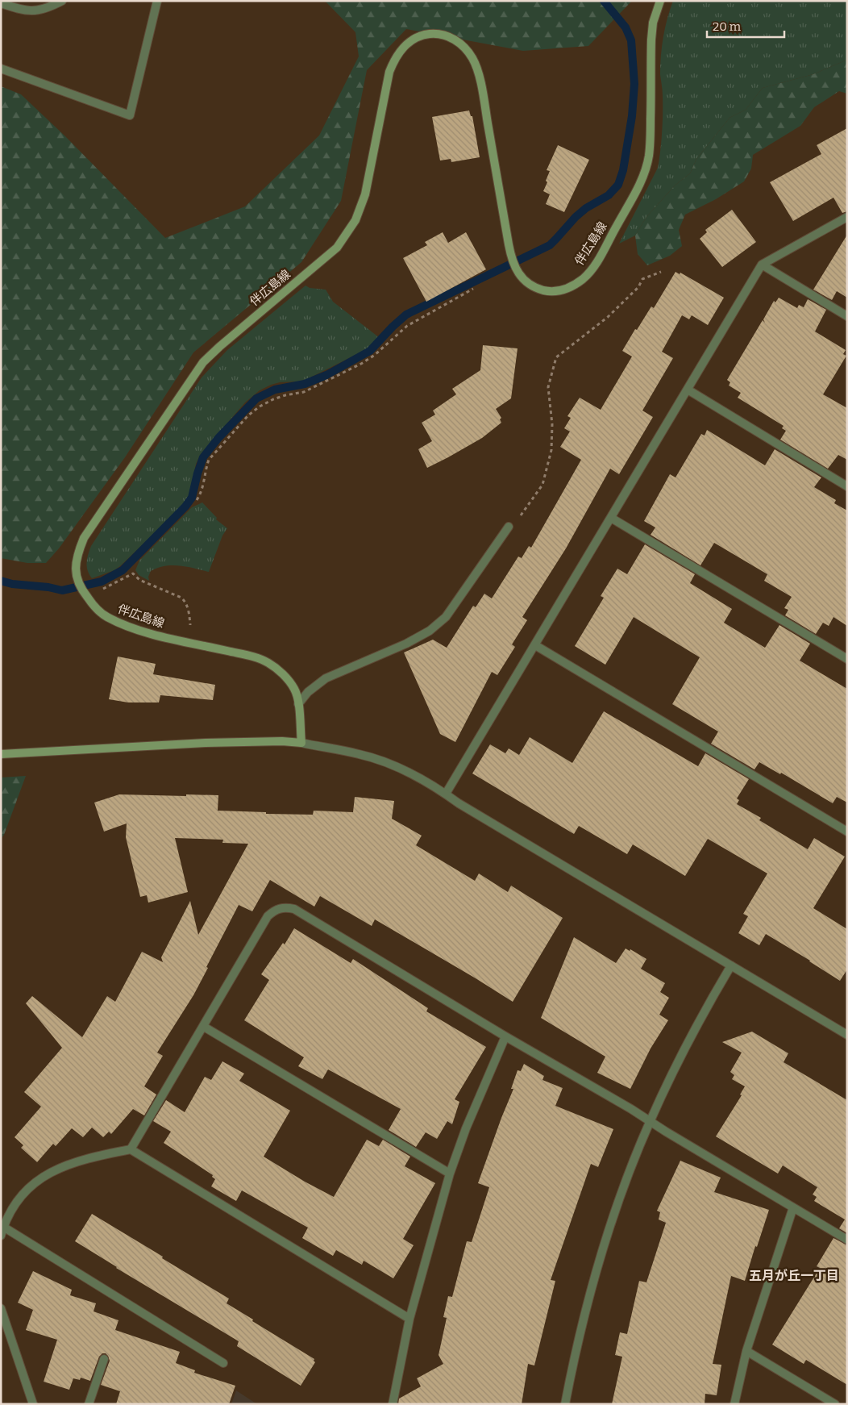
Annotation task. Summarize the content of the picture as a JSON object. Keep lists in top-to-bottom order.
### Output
{
  "streets": {
    "main road": ["伴広島線"]
  },
  "districts": ["五月が丘一丁目"],
  "scale_bar": "20 m"
}
